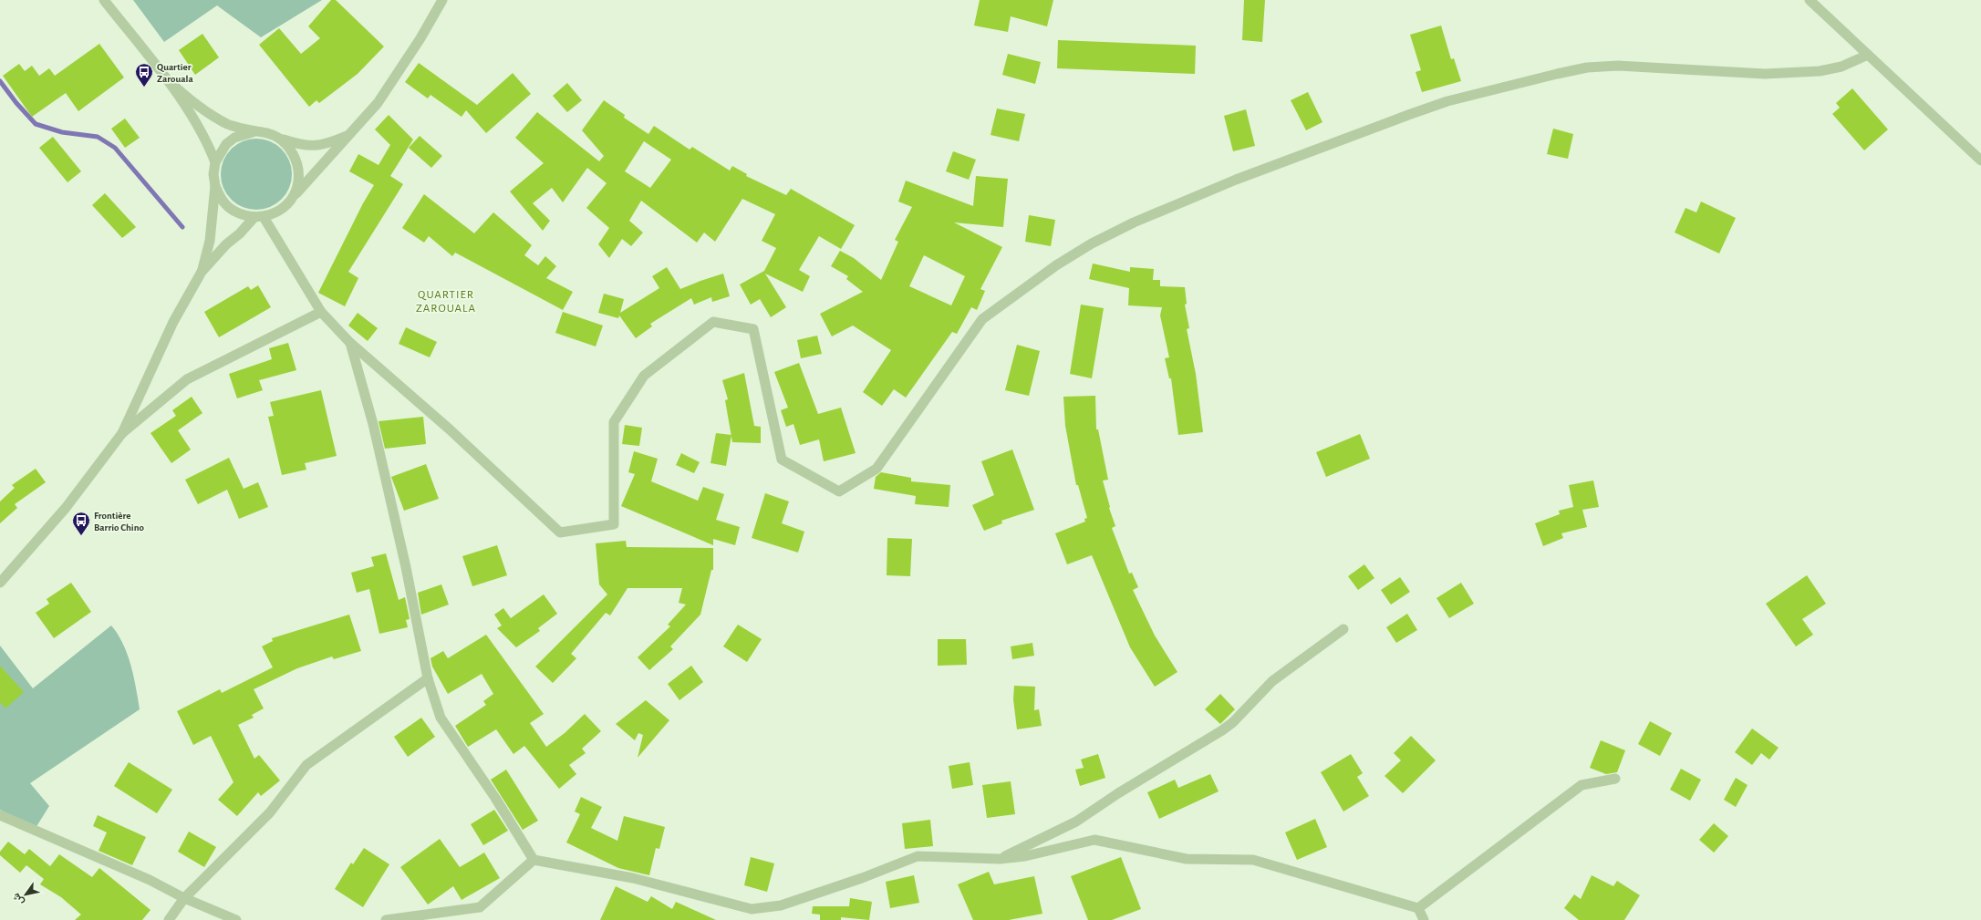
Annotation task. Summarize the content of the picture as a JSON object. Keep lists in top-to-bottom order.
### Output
{
  "districts": ["QUARTIER ZAROUALA"],
  "places": {
    "bus stop": ["Quartier Zarouala", "Frontière Barrio Chino"]
  },
  "north": "bottom left"
}
